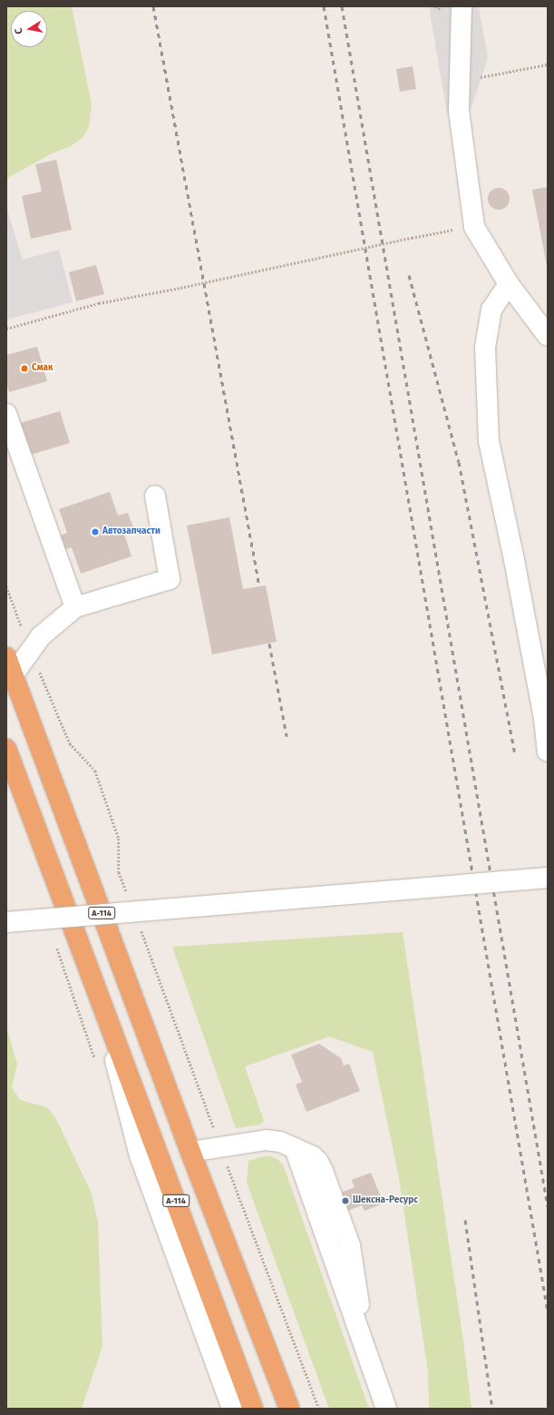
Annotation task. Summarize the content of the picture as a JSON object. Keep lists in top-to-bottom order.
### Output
{
  "streets": {
    "highway": ["А-114"]
  },
  "places": ["Смак", "Автозапчасти", "Шексна-Ресурс"],
  "north": "left"
}
